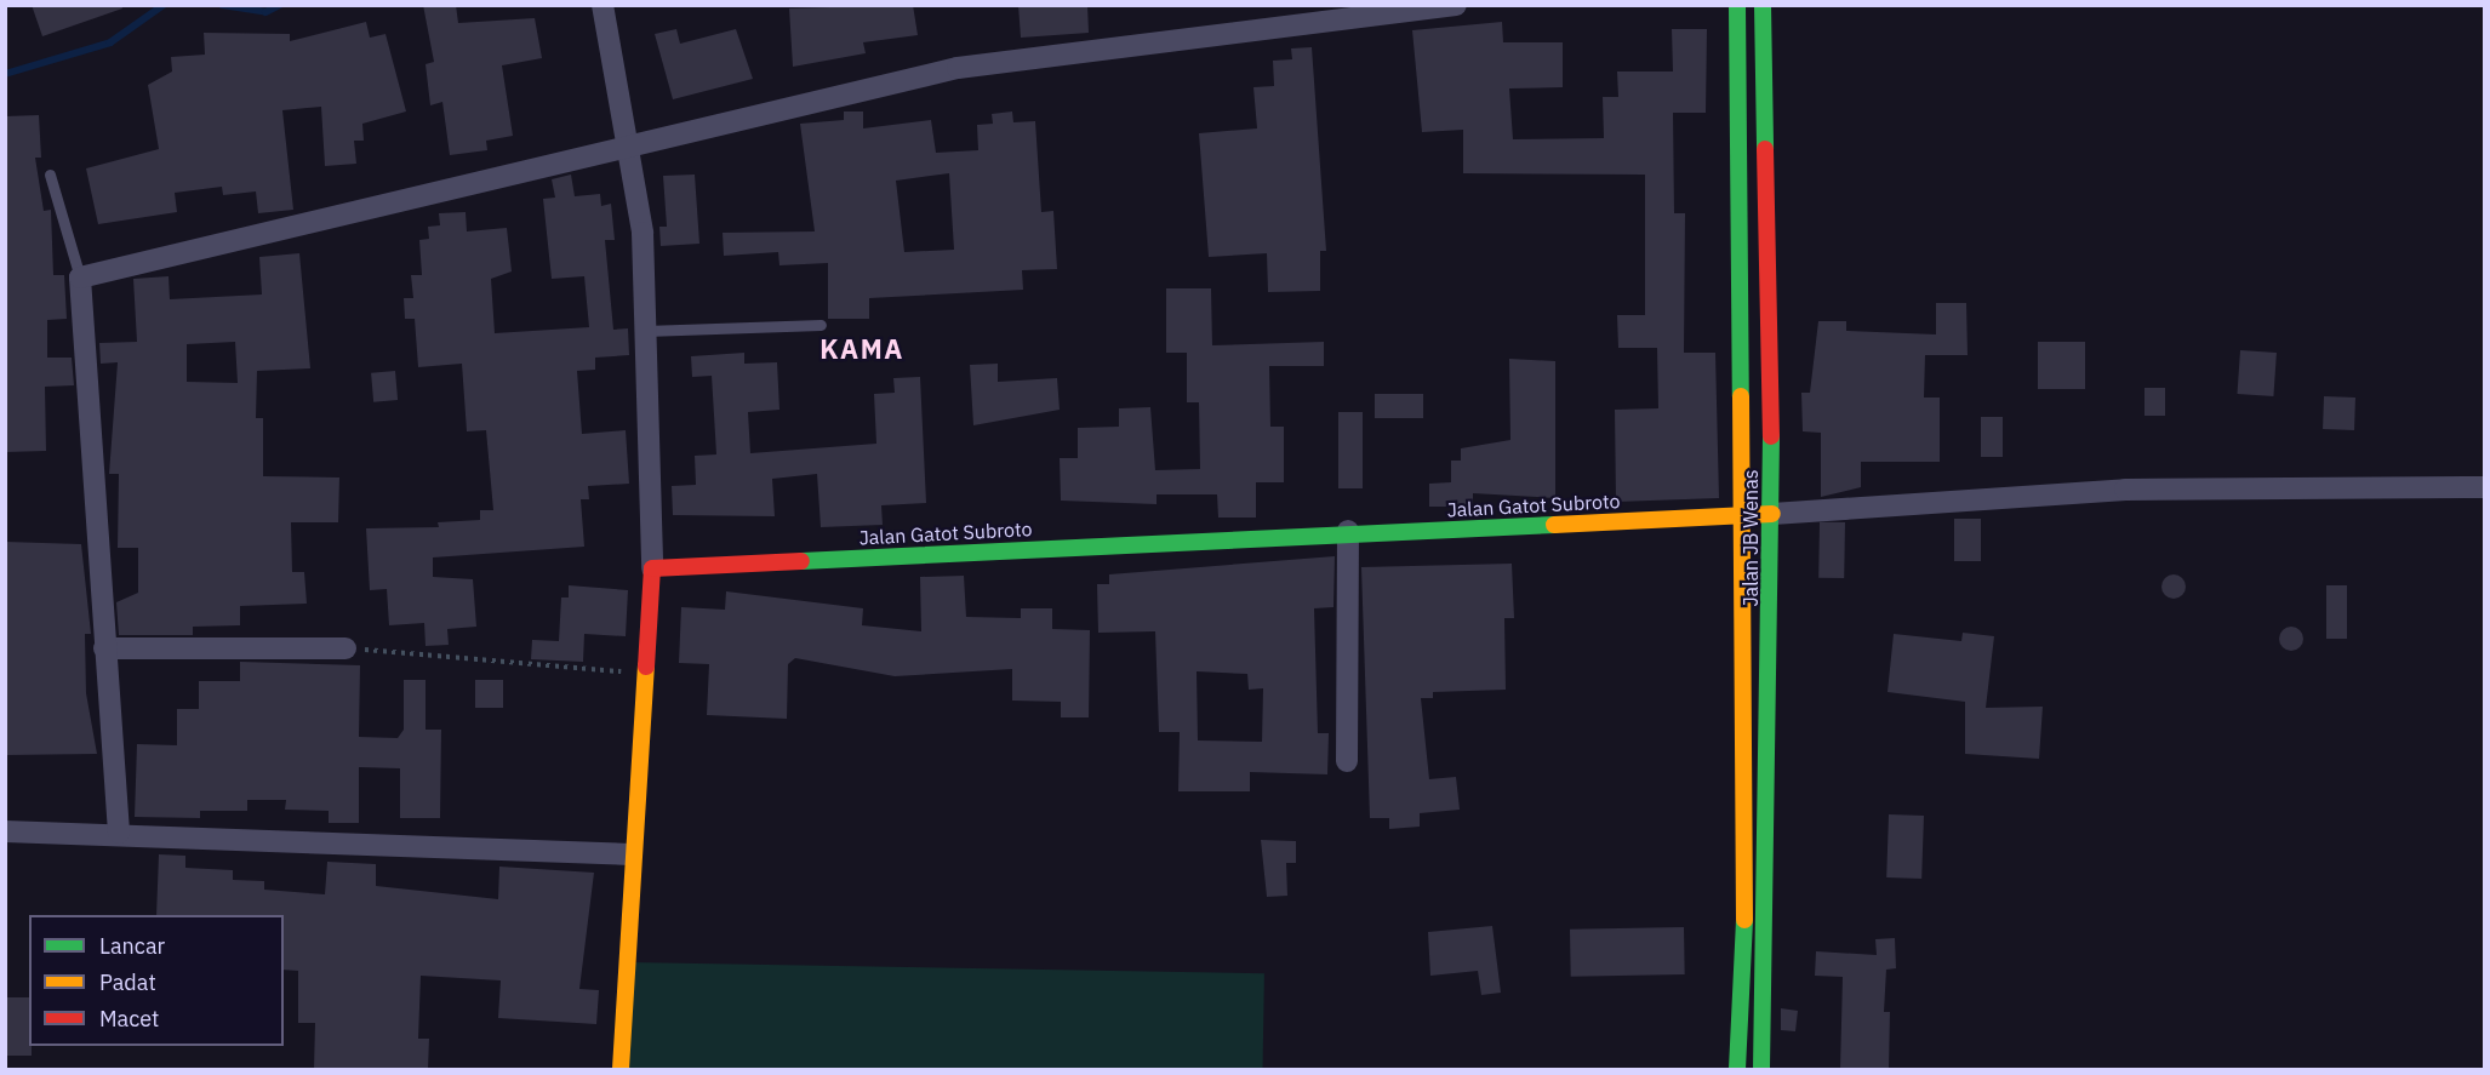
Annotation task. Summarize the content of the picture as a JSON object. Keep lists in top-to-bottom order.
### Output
{
  "streets": {
    "main road": ["Jalan Gatot Subroto", "Jalan JB Wenas"]
  },
  "crossings": [
    ["Jalan Gatot Subroto", "Jalan JB Wenas"]
  ],
  "districts": ["KAMA"],
  "legend": ["Lancar", "Padat", "Macet"]
}
